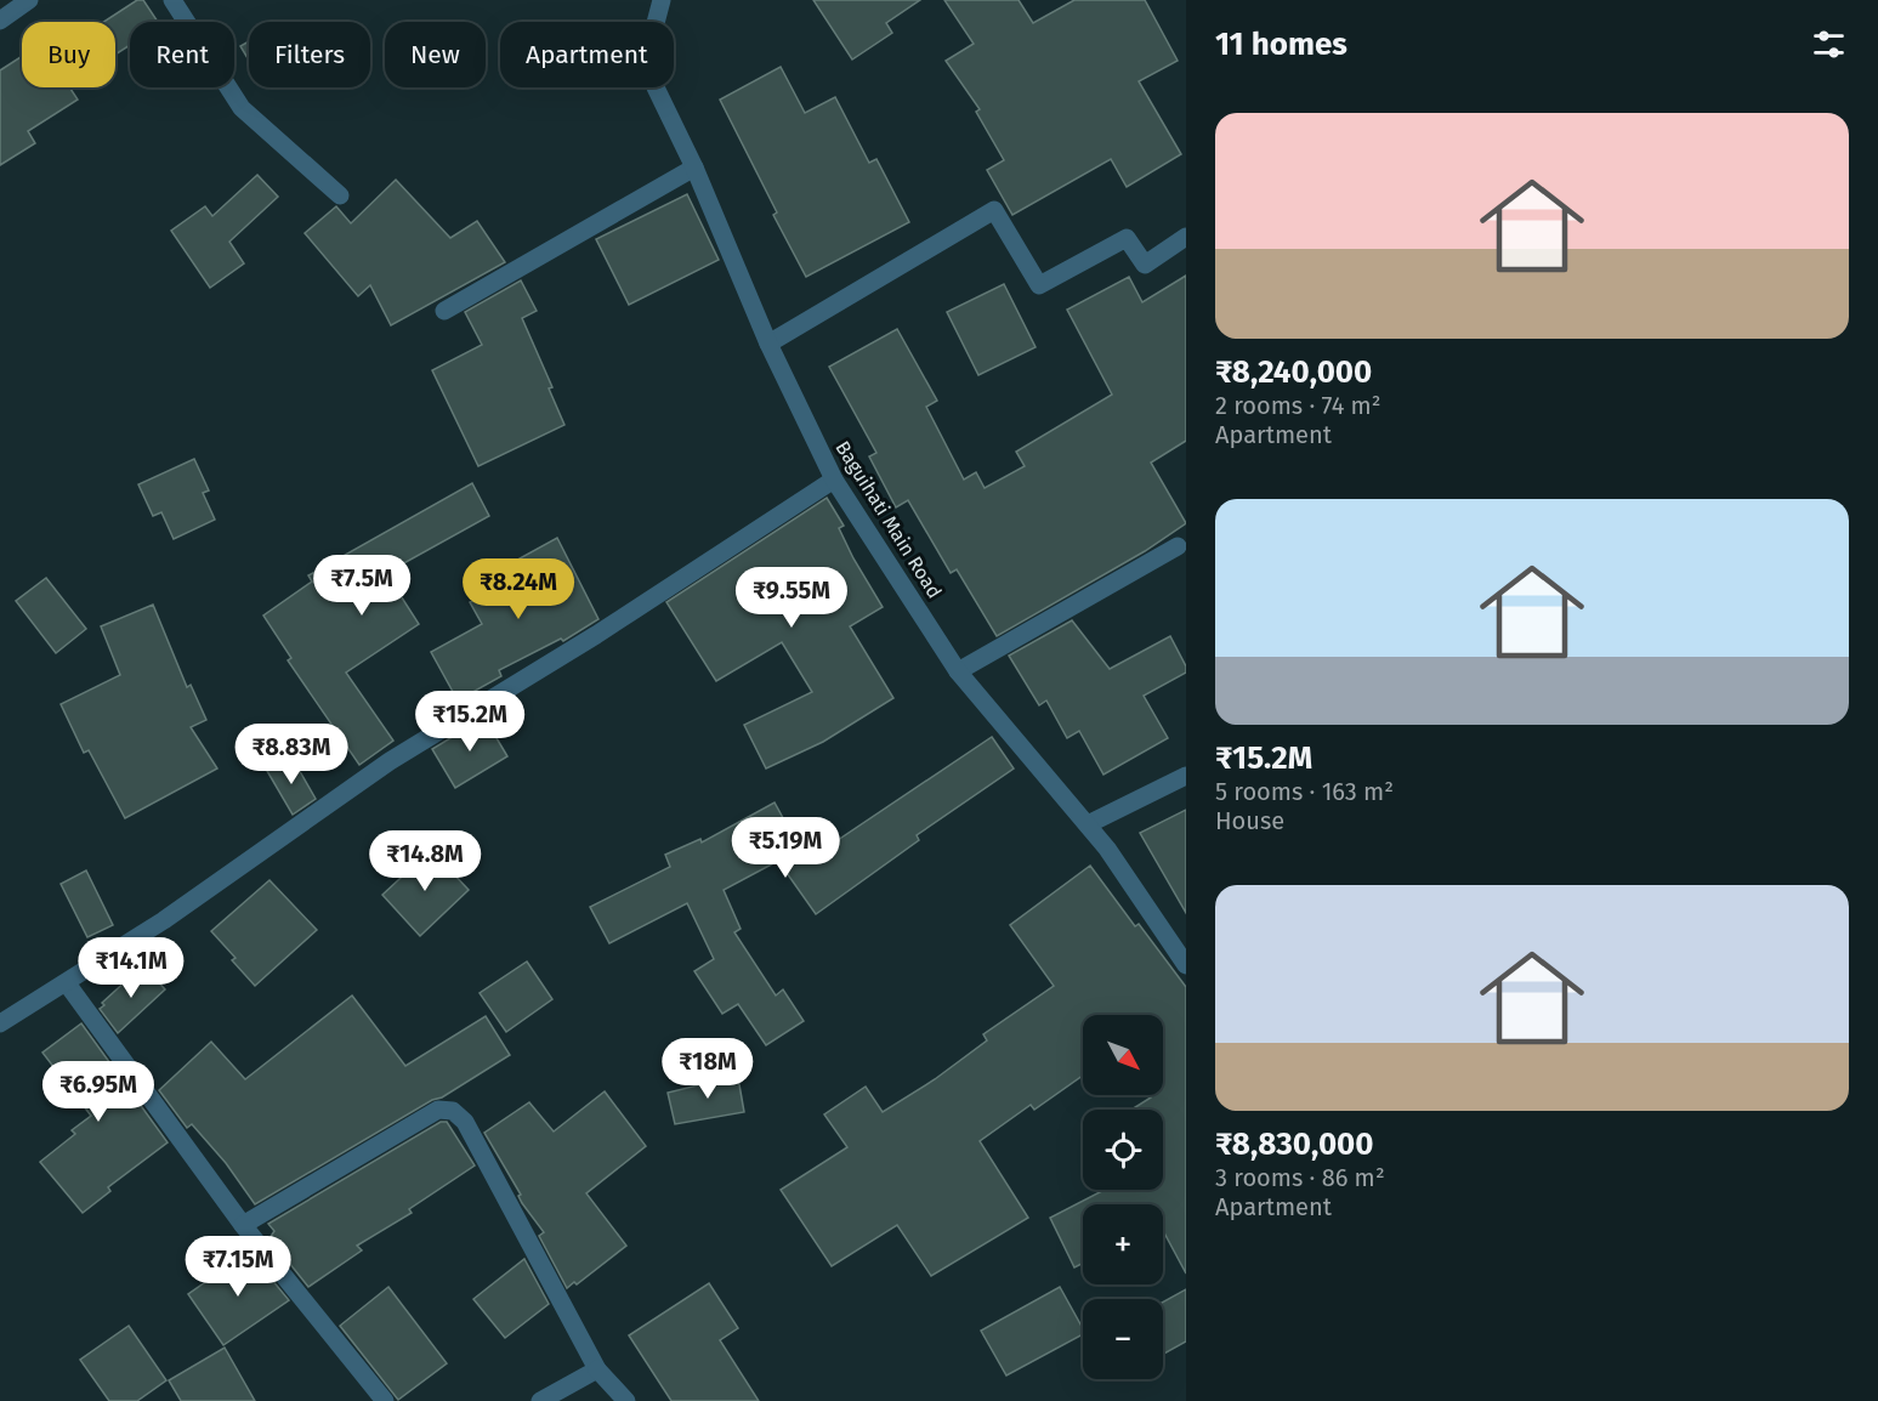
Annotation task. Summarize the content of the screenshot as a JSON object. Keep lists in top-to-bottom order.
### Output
{
  "streets": {
    "street": ["Baguihati Main Road"]
  },
  "north": "bottom right",
  "page": {
    "heading": "11 homes",
    "chip": [
      "Buy",
      "Rent",
      "Filters",
      "New",
      "Apartment"
    ],
    "list": [
      {
        "name": "₹8,240,000",
        "note": "2 rooms · 74 m² · Apartment"
      },
      {
        "name": "₹15.2M",
        "note": "5 rooms · 163 m² · House"
      },
      {
        "name": "₹8,830,000",
        "note": "3 rooms · 86 m² · Apartment"
      }
    ],
    "price": [
      "₹7.5M",
      "₹8.24M",
      "₹9.55M",
      "₹15.2M",
      "₹8.83M",
      "₹5.19M",
      "₹14.8M",
      "₹14.1M",
      "₹18M",
      "₹6.95M",
      "₹7.15M"
    ],
    "map_buttons": ["+", "−"]
  }
}
